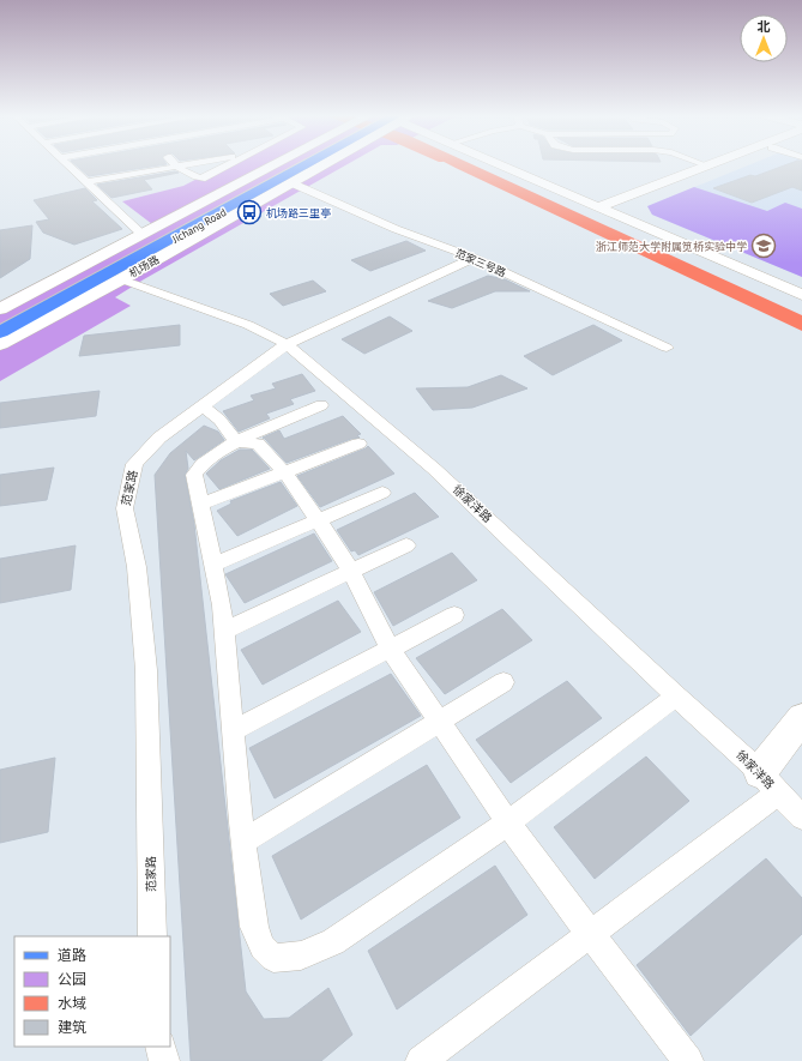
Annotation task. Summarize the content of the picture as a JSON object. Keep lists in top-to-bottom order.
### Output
{
  "streets": {
    "main road": ["Jichang Road", "机场路"],
    "street": ["范家三号路", "范家路", "徐家洋路"]
  },
  "crossings": [
    ["范家三号路", "机场路"],
    ["范家三号路", "范家路"],
    ["机场路", "徐家洋路"],
    ["范家路", "徐家洋路"]
  ],
  "places": {
    "bus stop": ["机场路三里亭"],
    "school or university": ["浙江师范大学附属笕桥实验中学"]
  },
  "legend": [
    "道路",
    "公园",
    "水域",
    "建筑"
  ],
  "north": "top"
}
